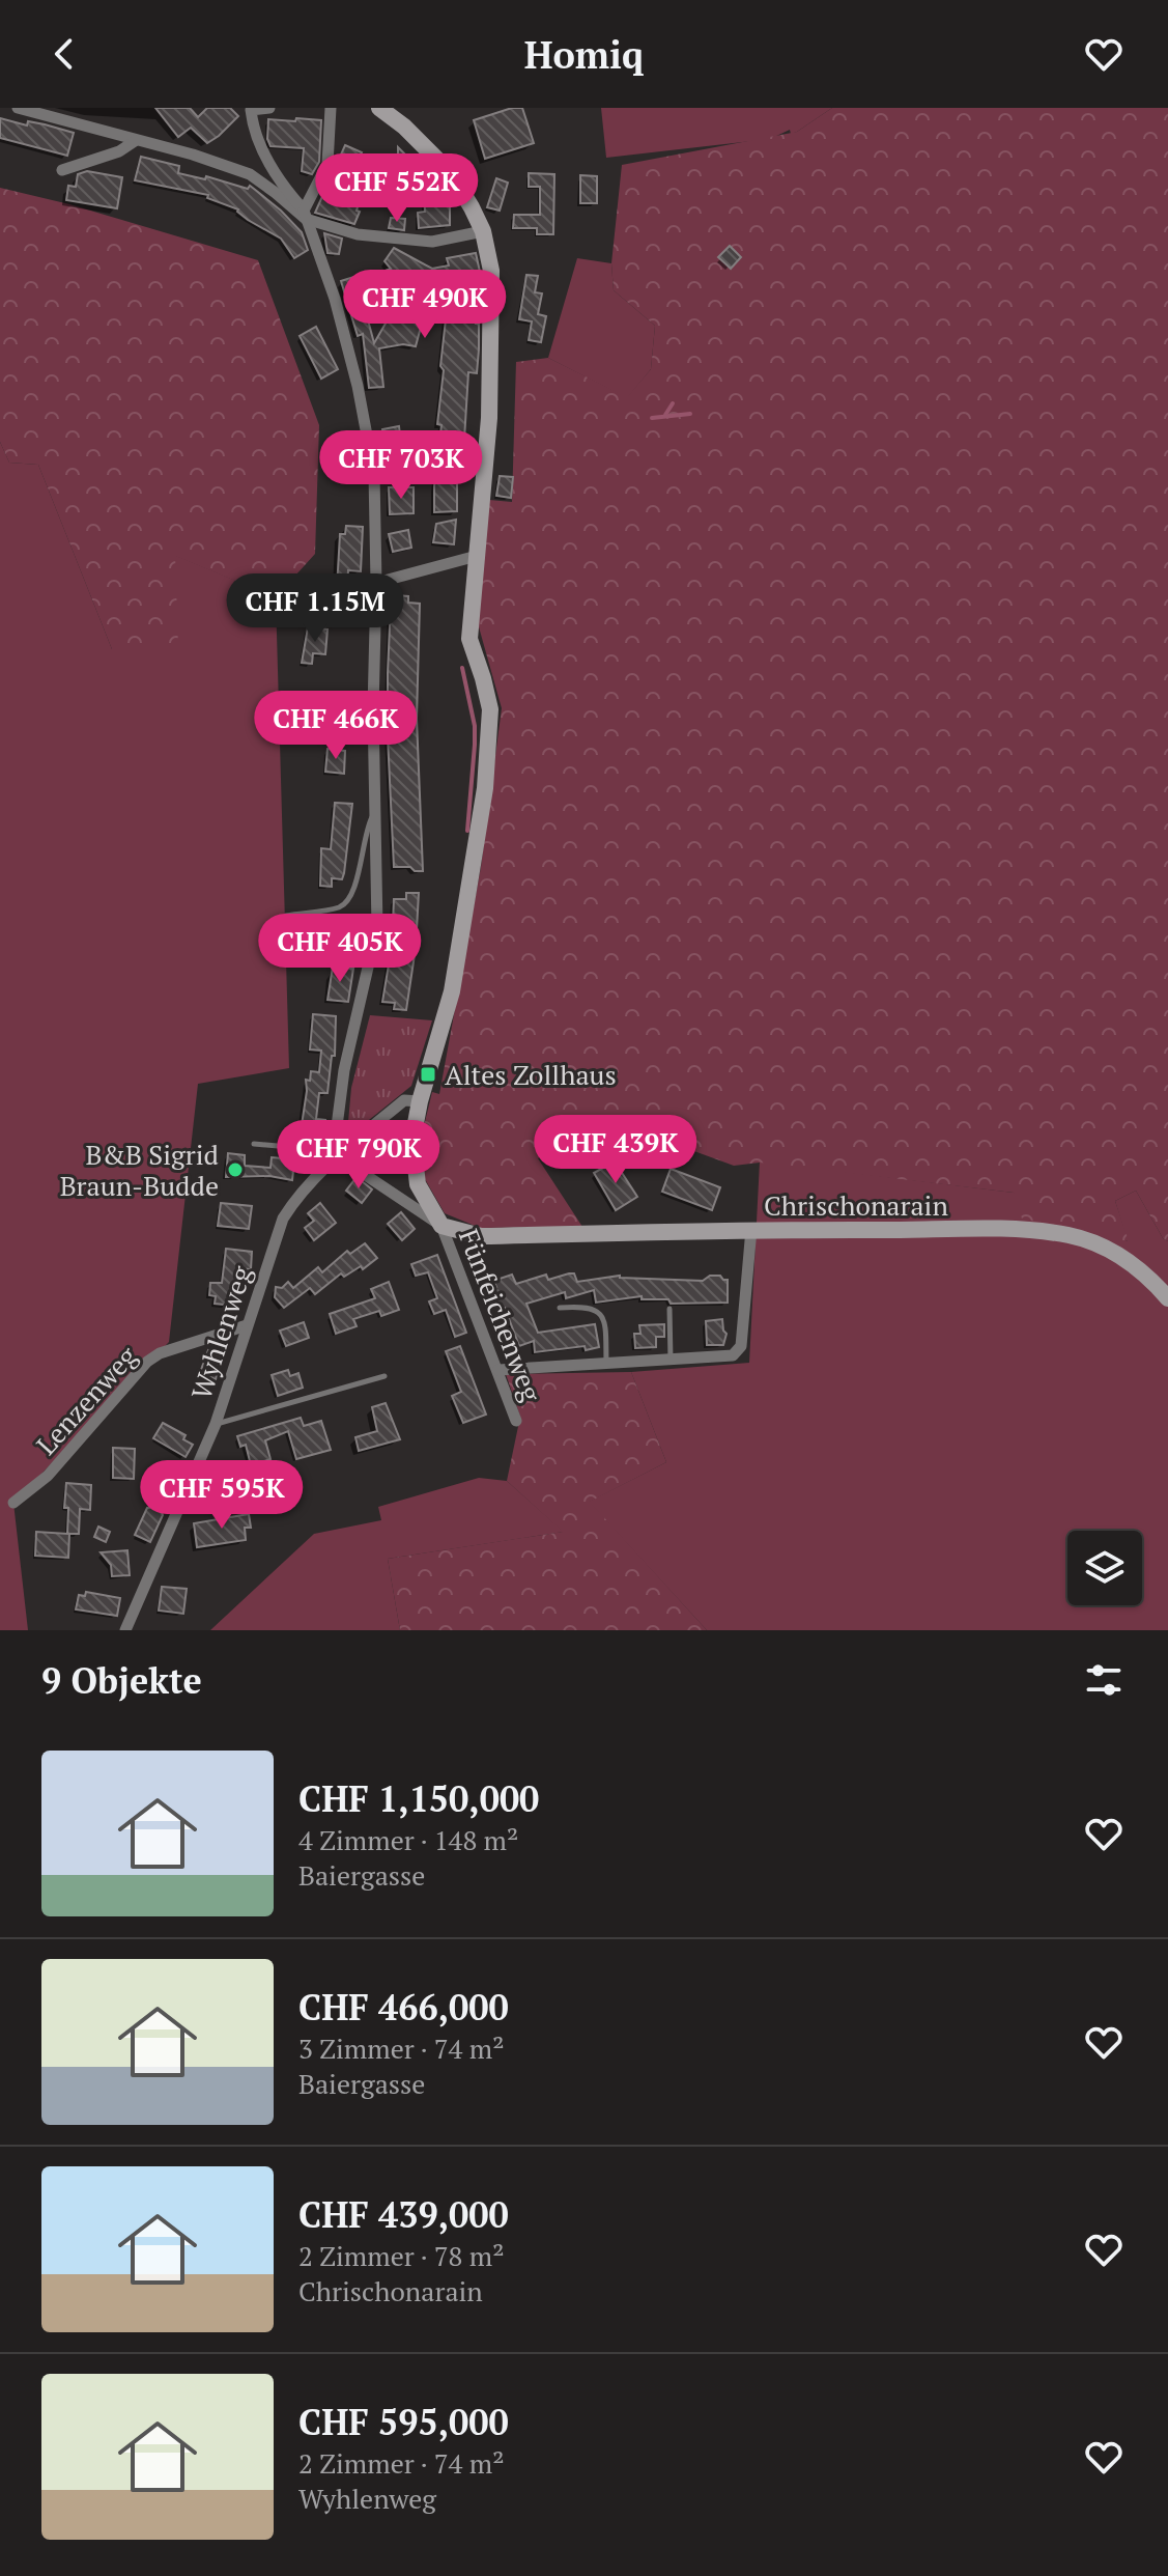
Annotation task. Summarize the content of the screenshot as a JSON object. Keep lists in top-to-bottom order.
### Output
{
  "streets": {
    "street": [
      "Chrischonarain",
      "Fünfeichenweg",
      "Wyhlenweg",
      "Lenzenweg"
    ]
  },
  "crossings": [
    ["Chrischonarain", "Fünfeichenweg"],
    ["Wyhlenweg", "Lenzenweg"]
  ],
  "places": {
    "transit": ["Altes Zollhaus"],
    "other": ["B&B Sigrid Braun-Budde"]
  },
  "page": {
    "header": "Homiq",
    "price": [
      "CHF 552K",
      "CHF 490K",
      "CHF 703K",
      "CHF 1.15M",
      "CHF 466K",
      "CHF 405K",
      "CHF 439K",
      "CHF 790K",
      "CHF 595K"
    ],
    "heading": "9 Objekte",
    "list": [
      {
        "name": "CHF 1,150,000",
        "note": "4 Zimmer · 148 m² · Baiergasse"
      },
      {
        "name": "CHF 466,000",
        "note": "3 Zimmer · 74 m² · Baiergasse"
      },
      {
        "name": "CHF 439,000",
        "note": "2 Zimmer · 78 m² · Chrischonarain"
      },
      {
        "name": "CHF 595,000",
        "note": "2 Zimmer · 74 m² · Wyhlenweg"
      }
    ]
  }
}
